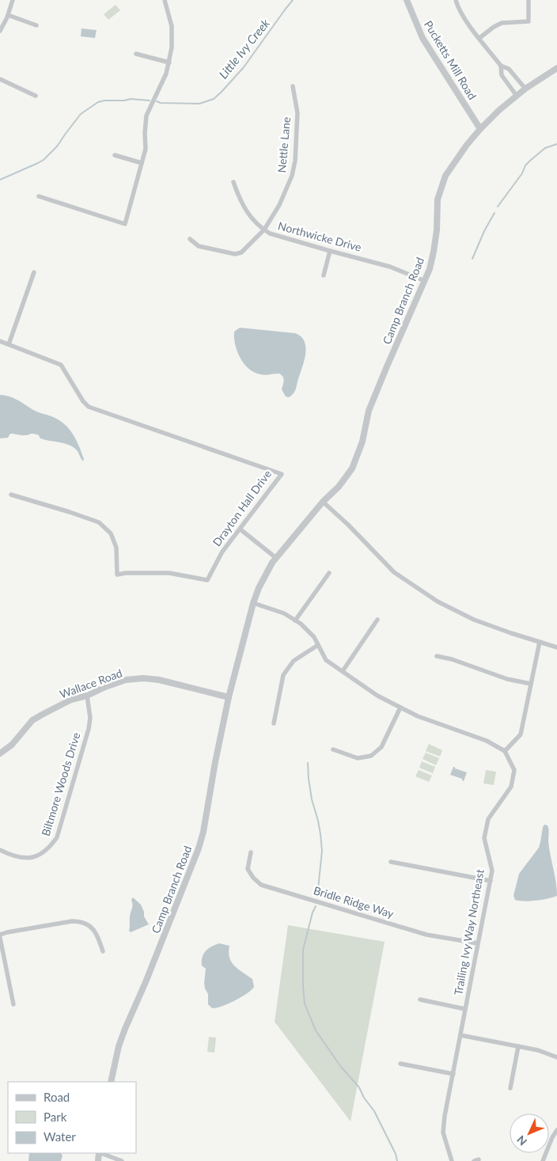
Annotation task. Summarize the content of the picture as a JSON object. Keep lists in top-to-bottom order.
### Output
{
  "streets": {
    "street": [
      "Pucketts Mill Road",
      "Nettle Lane",
      "Northwicke Drive",
      "Camp Branch Road",
      "Drayton Hall Drive",
      "Wallace Road",
      "Biltmore Woods Drive",
      "Bridle Ridge Way",
      "Trailing Ivy Way Northeast"
    ]
  },
  "crossings": [
    ["Pucketts Mill Road", "Camp Branch Road"],
    ["Nettle Lane", "Northwicke Drive"],
    ["Northwicke Drive", "Camp Branch Road"],
    ["Camp Branch Road", "Wallace Road"],
    ["Wallace Road", "Biltmore Woods Drive"],
    ["Bridle Ridge Way", "Trailing Ivy Way Northeast"]
  ],
  "water": ["Little Ivy Creek"],
  "legend": ["Road", "Park", "Water"],
  "north": "bottom left"
}
